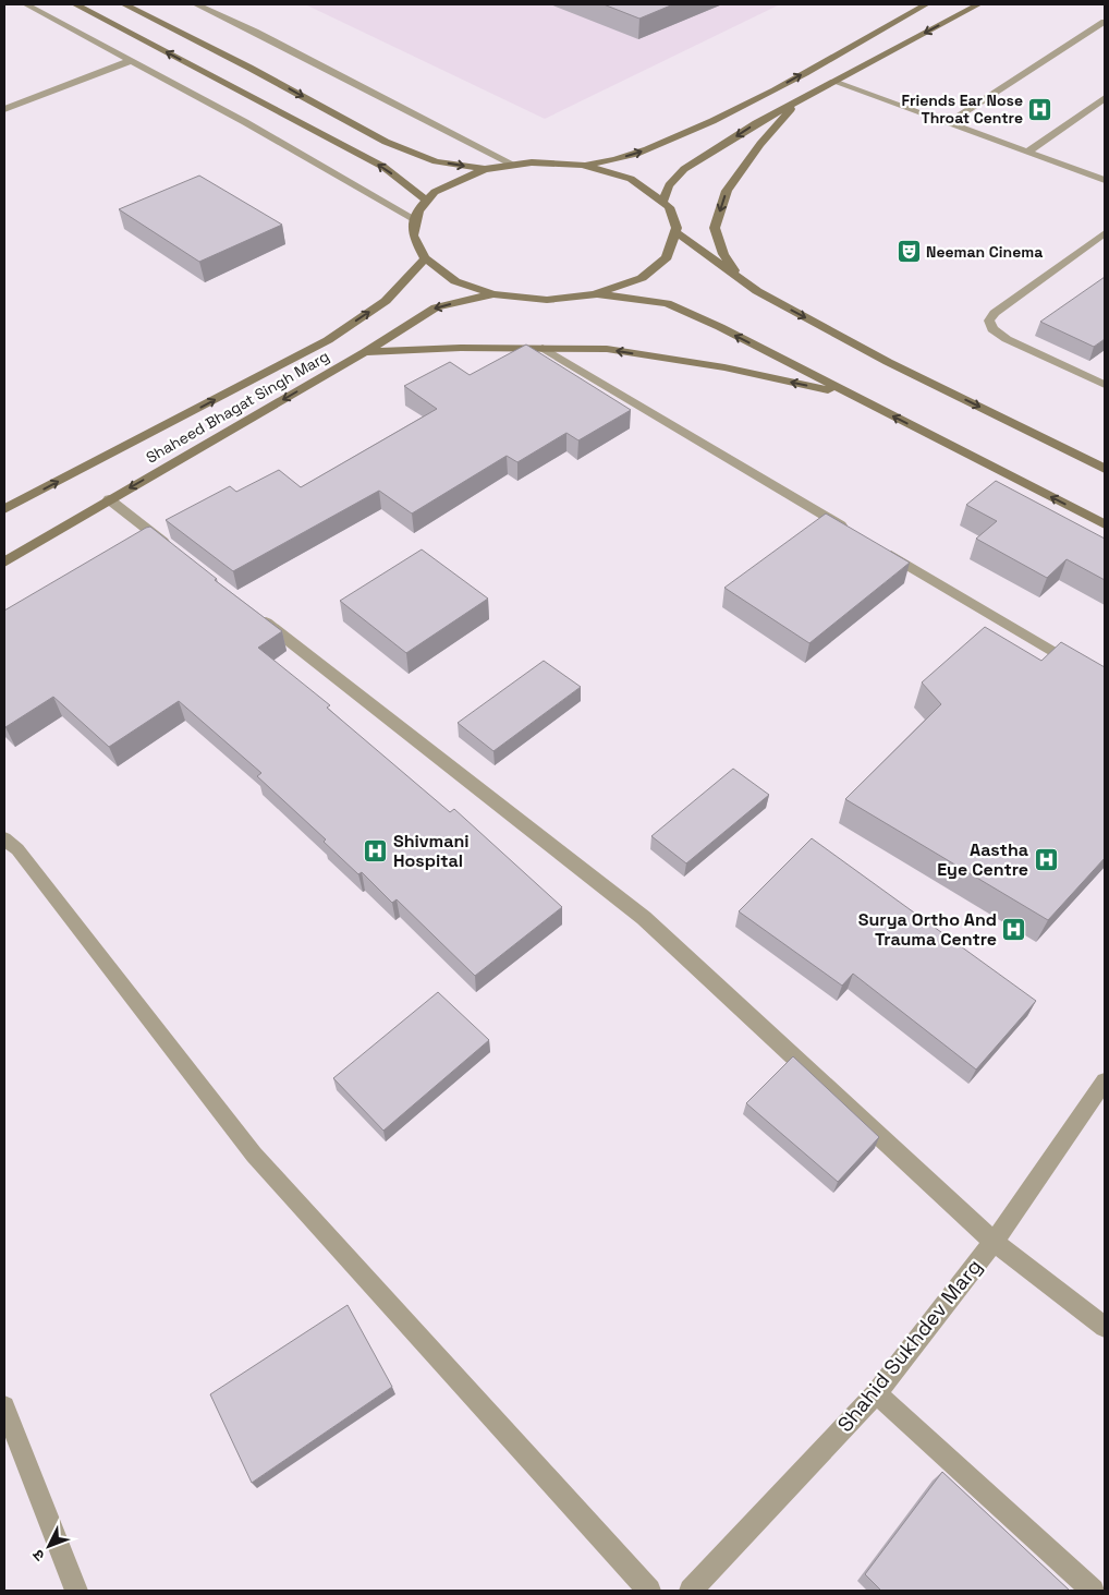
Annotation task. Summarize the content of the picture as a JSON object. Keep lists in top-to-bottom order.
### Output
{
  "streets": {
    "street": ["Shaheed Bhagat Singh Marg", "Shahid Sukhdev Marg"]
  },
  "places": {
    "hospital": [
      "Friends Ear Nose Throat Centre",
      "Shivmani Hospital",
      "Aastha Eye Centre",
      "Surya Ortho And Trauma Centre"
    ],
    "theatre": ["Neeman Cinema"]
  },
  "north": "bottom left"
}
